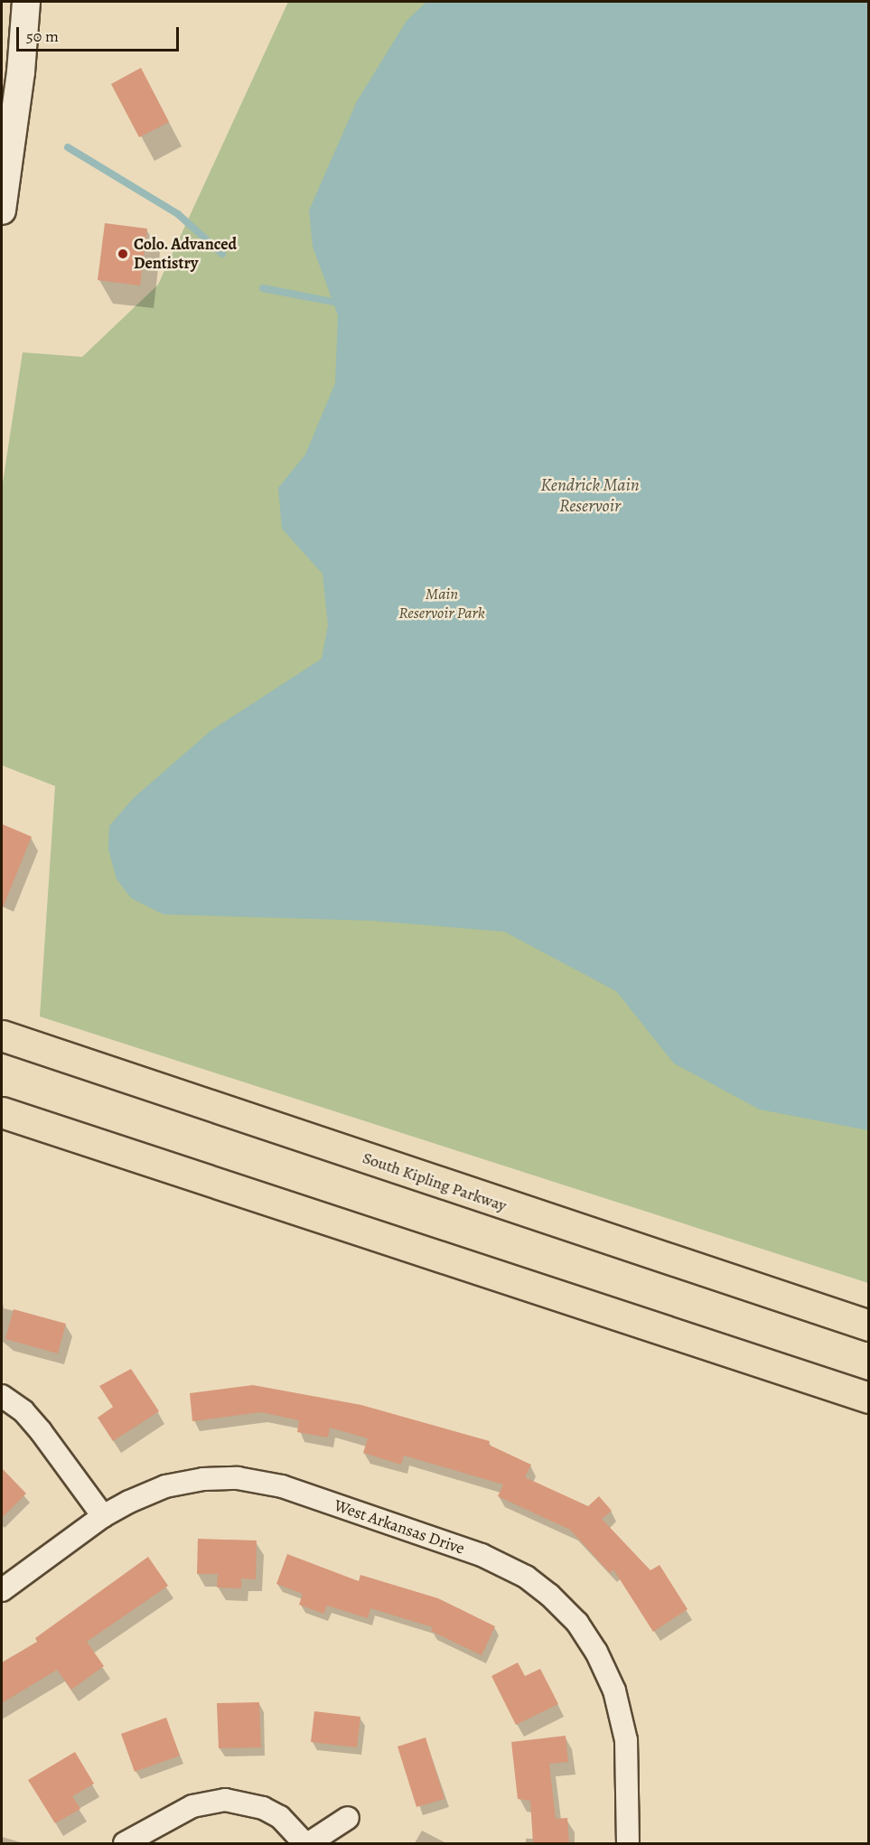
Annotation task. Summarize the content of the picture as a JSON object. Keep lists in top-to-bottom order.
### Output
{
  "streets": {
    "main road": ["South Kipling Parkway"],
    "street": ["West Arkansas Drive"]
  },
  "water": ["Kendrick Main Reservoir"],
  "parks": ["Main Reservoir Park"],
  "places": ["Colo. Advanced Dentistry"],
  "scale_bar": "50 m"
}
